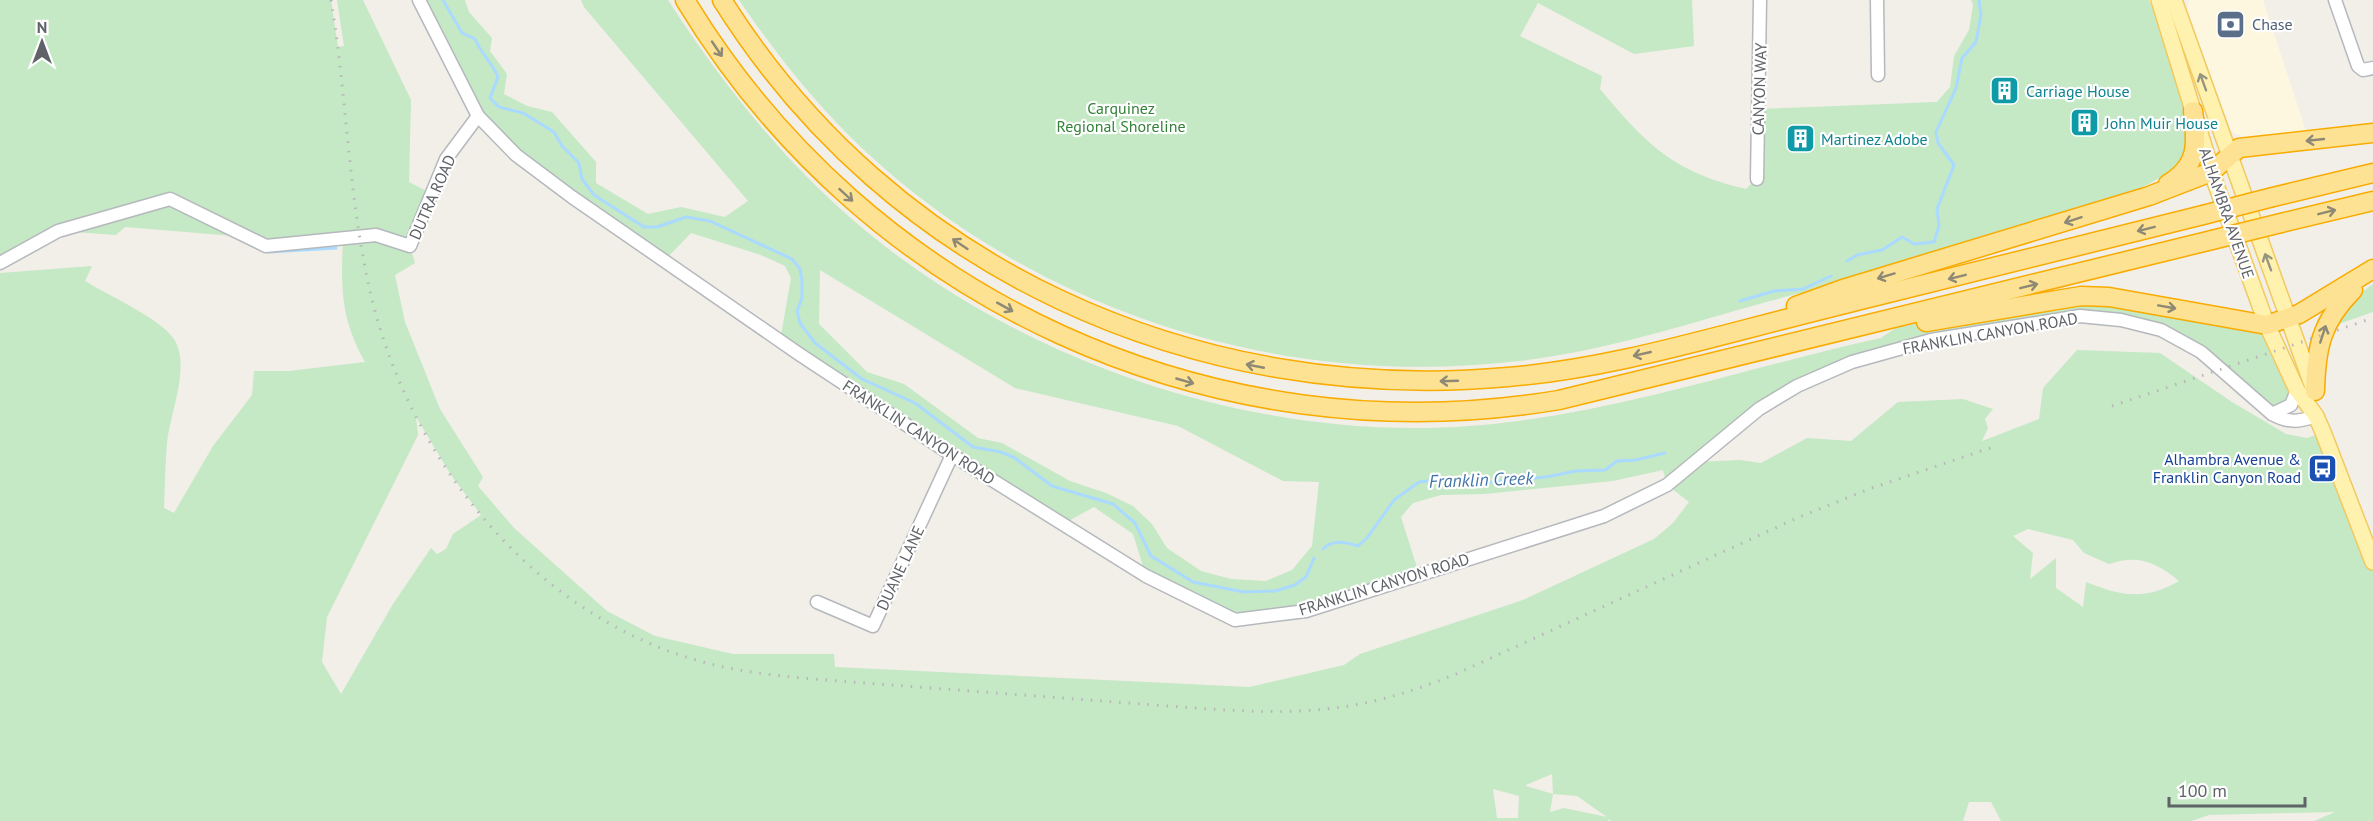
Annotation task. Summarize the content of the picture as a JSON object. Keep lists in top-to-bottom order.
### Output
{
  "streets": {
    "main road": ["ALHAMBRA AVENUE"],
    "street": [
      "CANYON WAY",
      "DUTRA ROAD",
      "FRANKLIN CANYON ROAD",
      "DUANE LANE"
    ]
  },
  "crossings": [
    ["DUTRA ROAD", "FRANKLIN CANYON ROAD"],
    ["ALHAMBRA AVENUE", "FRANKLIN CANYON ROAD"],
    ["FRANKLIN CANYON ROAD", "DUANE LANE"]
  ],
  "water": ["Franklin Creek"],
  "parks": ["Carquinez Regional Shoreline"],
  "places": {
    "bank": ["Chase"],
    "building": ["Carriage House", "John Muir House", "Martinez Adobe"],
    "bus stop": ["Alhambra Avenue & Franklin Canyon Road"]
  },
  "scale_bar": "100 m",
  "north": "top"
}
